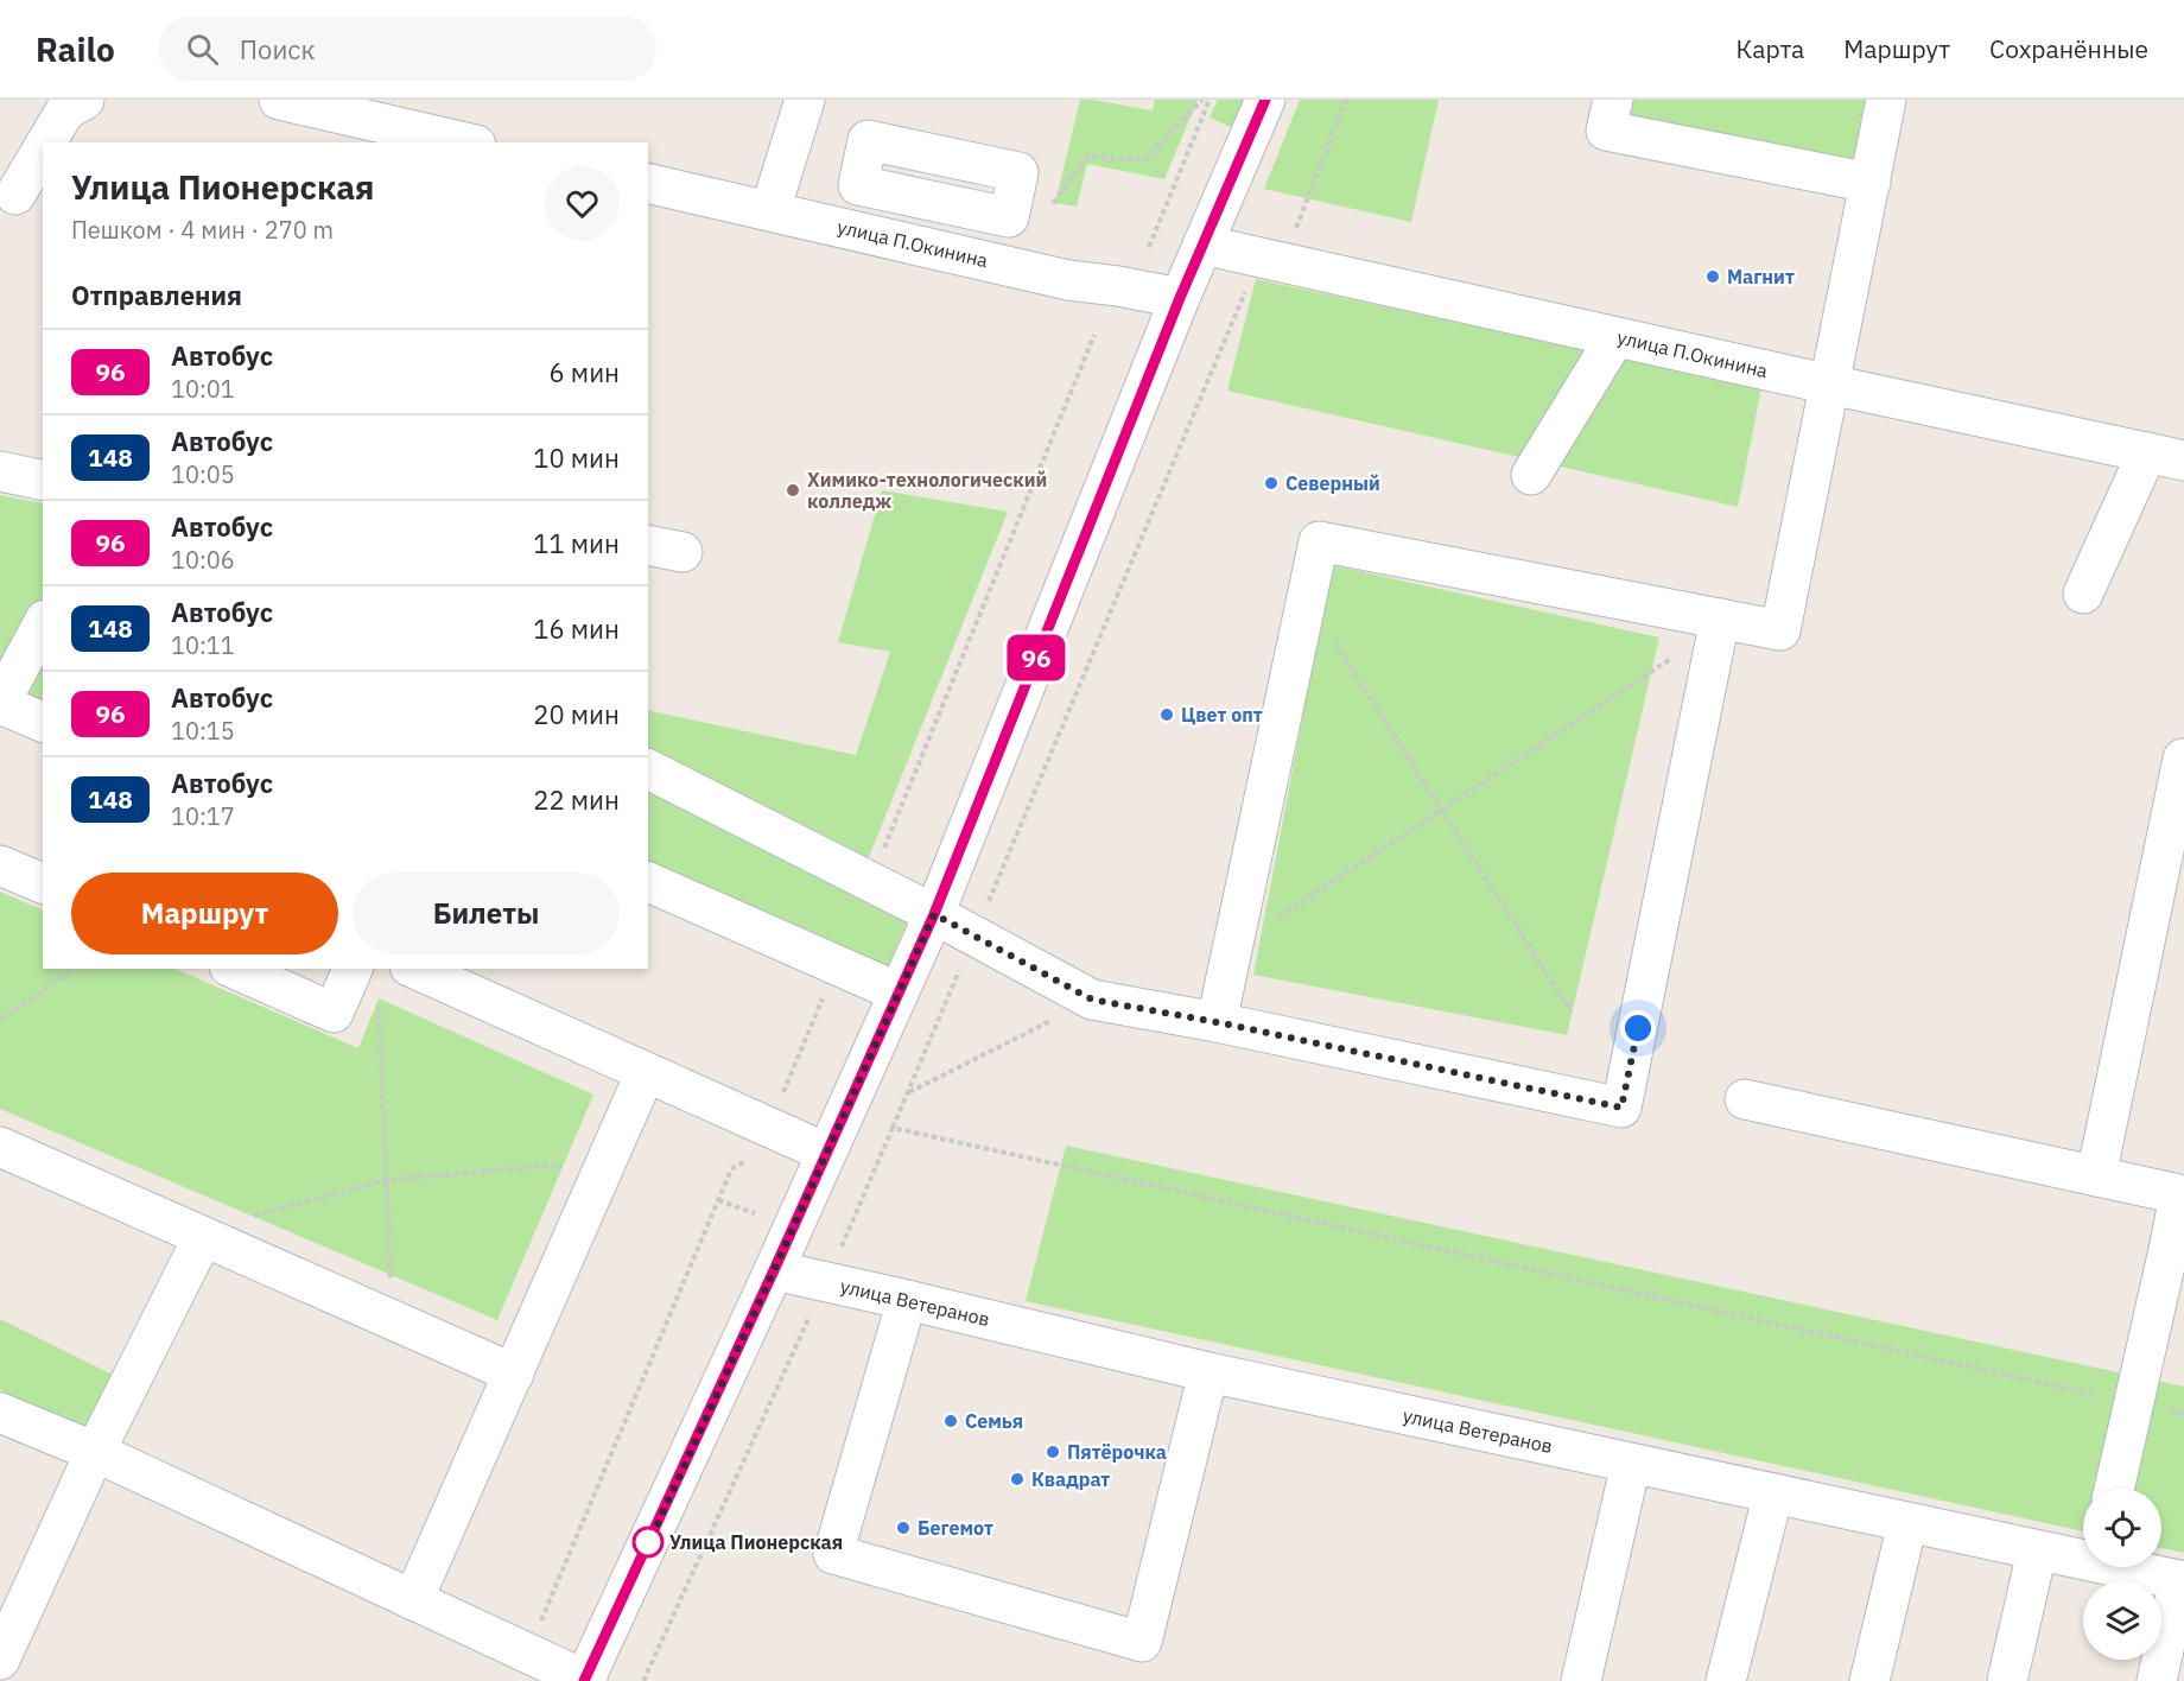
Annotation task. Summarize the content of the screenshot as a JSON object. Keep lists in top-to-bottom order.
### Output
{
  "streets": {
    "street": ["улица П.Окинина", "улица Ветеранов"]
  },
  "places": [
    "Магнит",
    "Северный",
    "Химико-технологический колледж",
    "Цвет опт",
    "Семья",
    "Пятёрочка",
    "Квадрат",
    "Бегемот",
    "Улица Пионерская"
  ],
  "lines": ["bus line 96"],
  "page": {
    "header": "Railo",
    "search": "Поиск",
    "nav": ["Карта", "Маршрут", "Сохранённые"],
    "on_map": "96",
    "heading": [
      ["Улица Пионерская", "Пешком · 4 мин · 270 m"],
      "Отправления"
    ],
    "list": [
      {
        "mark": "96",
        "name": "Автобус",
        "note": "10:01",
        "value": "6 мин"
      },
      {
        "mark": "148",
        "name": "Автобус",
        "note": "10:05",
        "value": "10 мин"
      },
      {
        "mark": "96",
        "name": "Автобус",
        "note": "10:06",
        "value": "11 мин"
      },
      {
        "mark": "148",
        "name": "Автобус",
        "note": "10:11",
        "value": "16 мин"
      },
      {
        "mark": "96",
        "name": "Автобус",
        "note": "10:15",
        "value": "20 мин"
      },
      {
        "mark": "148",
        "name": "Автобус",
        "note": "10:17",
        "value": "22 мин"
      }
    ],
    "buttons": ["Маршрут", "Билеты"]
  }
}
